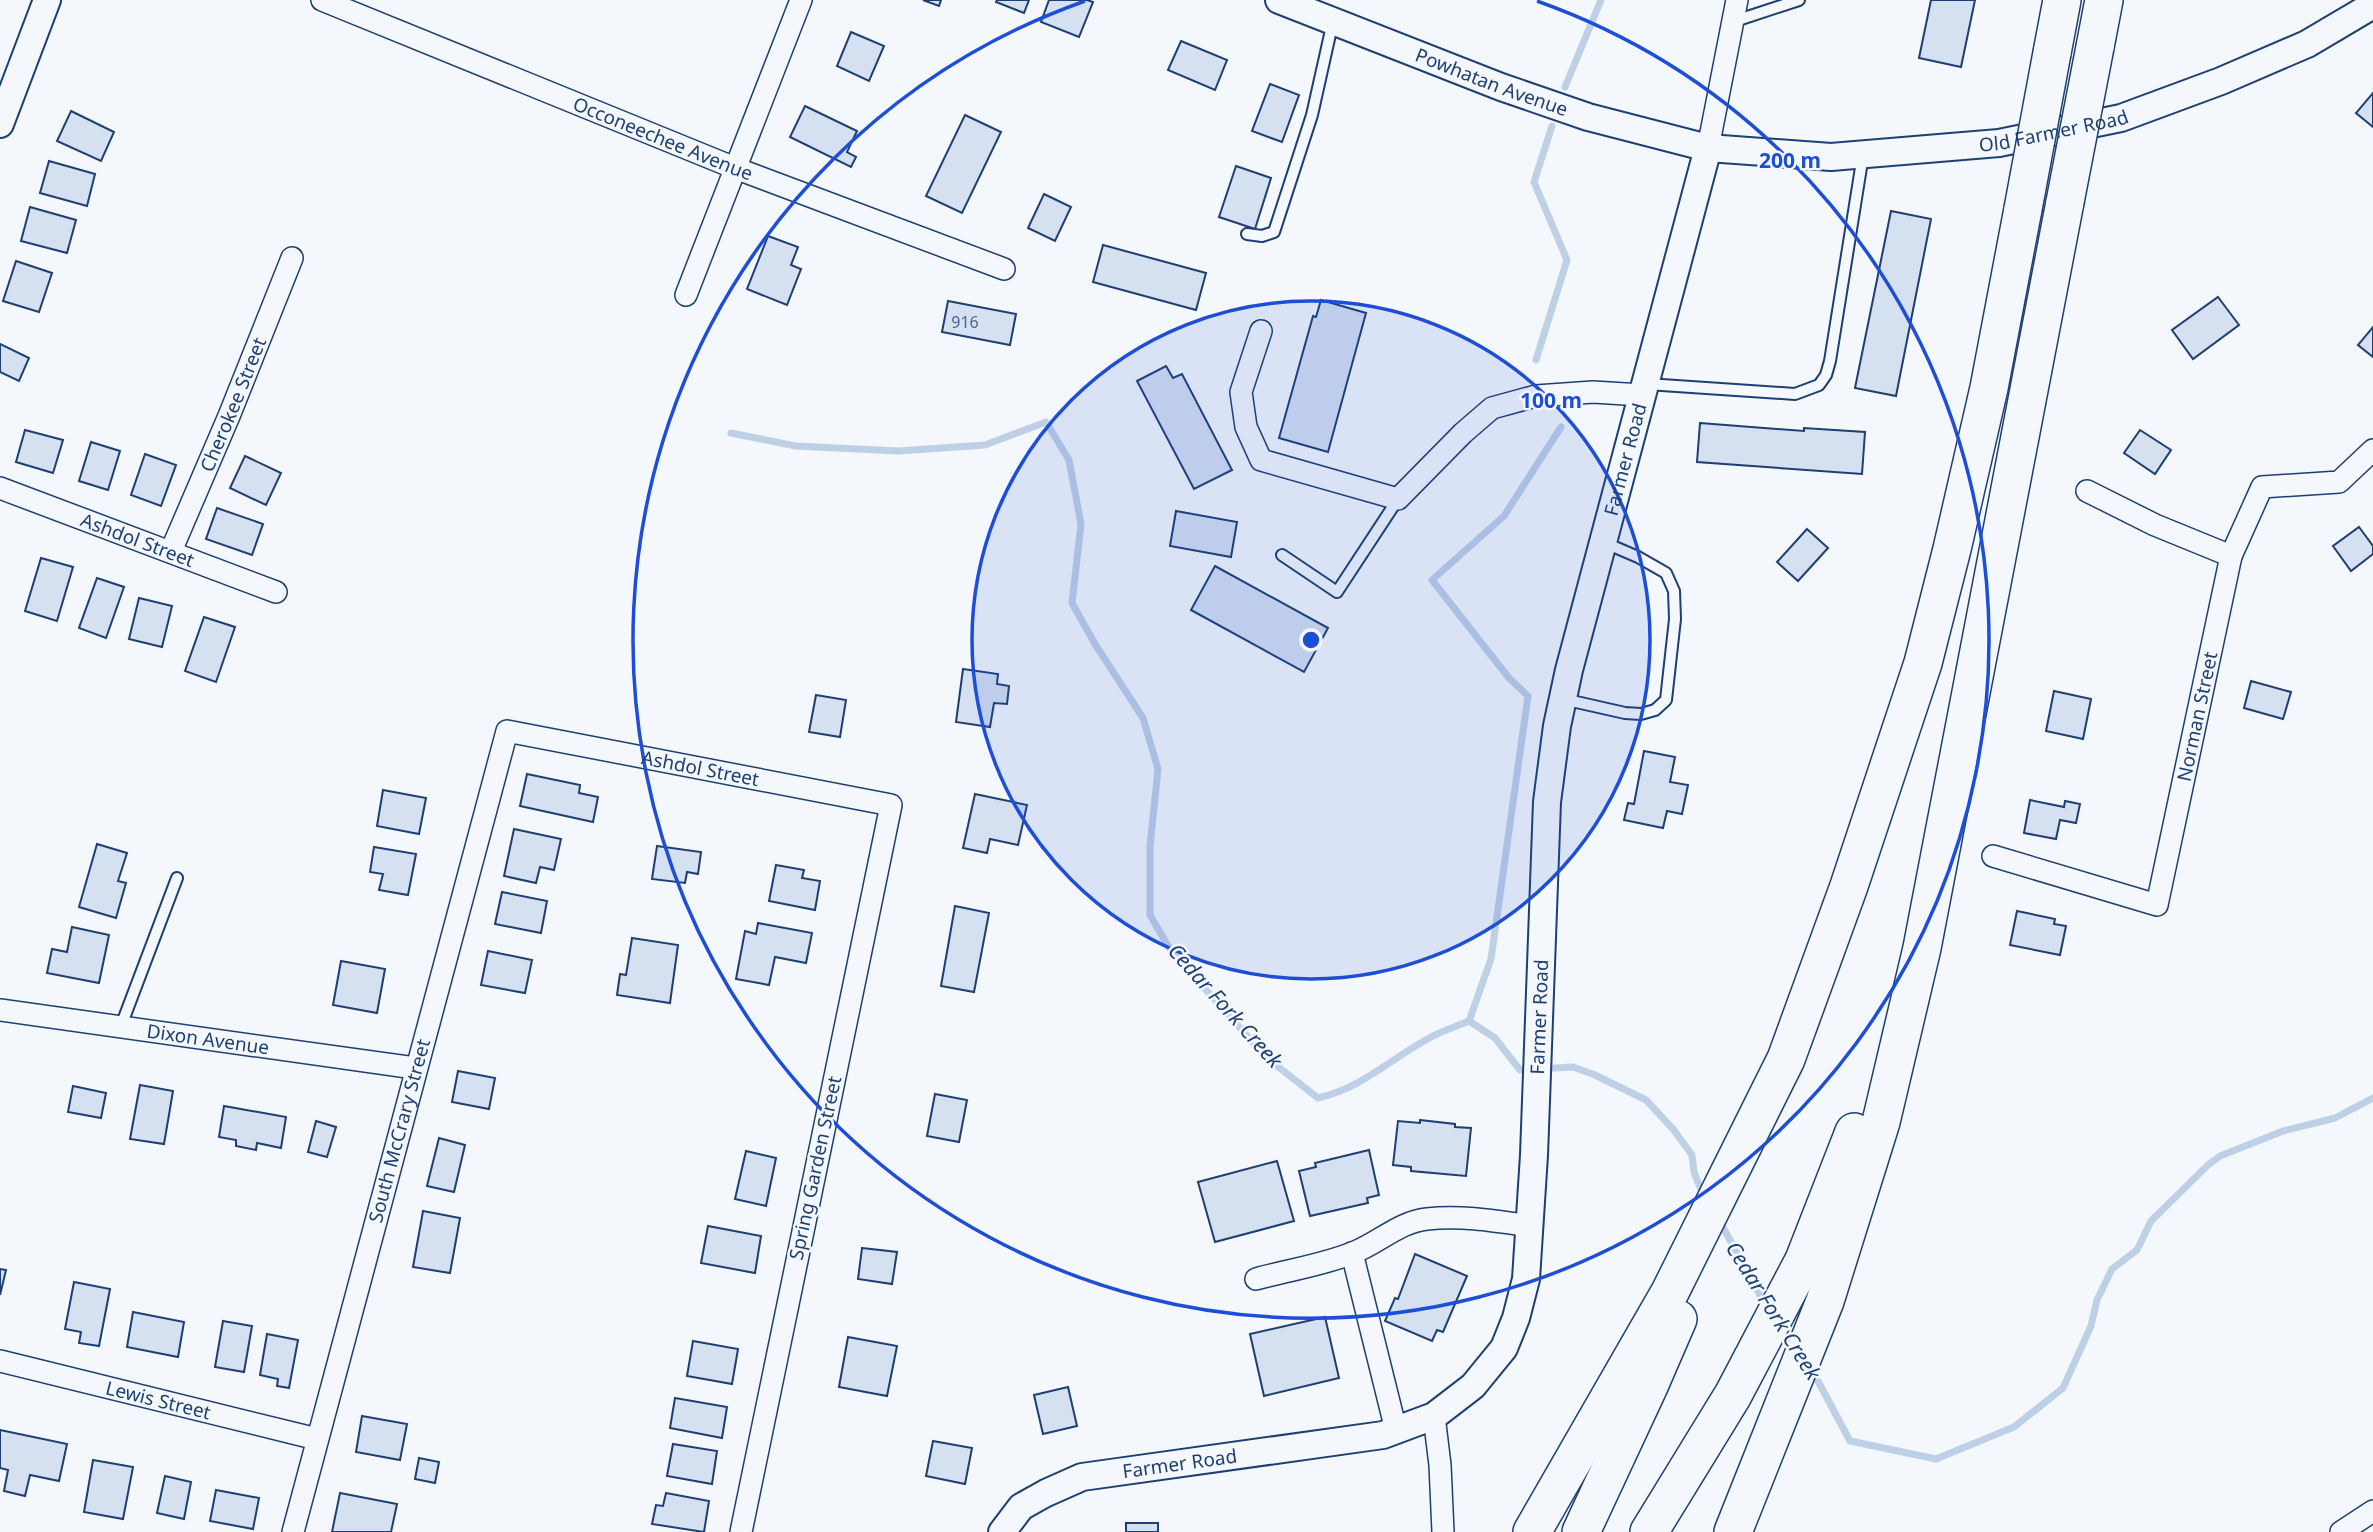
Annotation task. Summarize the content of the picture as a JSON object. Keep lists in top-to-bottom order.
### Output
{
  "streets": {
    "street": [
      "Powhatan Avenue",
      "Old Farmer Road",
      "Occoneechee Avenue",
      "Cherokee Street",
      "Farmer Road",
      "Ashdol Street",
      "Norman Street",
      "Dixon Avenue",
      "South McCrary Street",
      "Spring Garden Street",
      "Lewis Street"
    ]
  },
  "crossings": [
    ["Powhatan Avenue", "Old Farmer Road"],
    ["Powhatan Avenue", "Farmer Road"],
    ["Old Farmer Road", "Farmer Road"],
    ["Cherokee Street", "Ashdol Street"],
    ["Ashdol Street", "South McCrary Street"],
    ["Ashdol Street", "Spring Garden Street"],
    ["Dixon Avenue", "South McCrary Street"],
    ["South McCrary Street", "Lewis Street"]
  ],
  "water": ["Cedar Fork Creek"],
  "house_numbers": ["916"],
  "rings": ["200 m", "100 m"]
}
